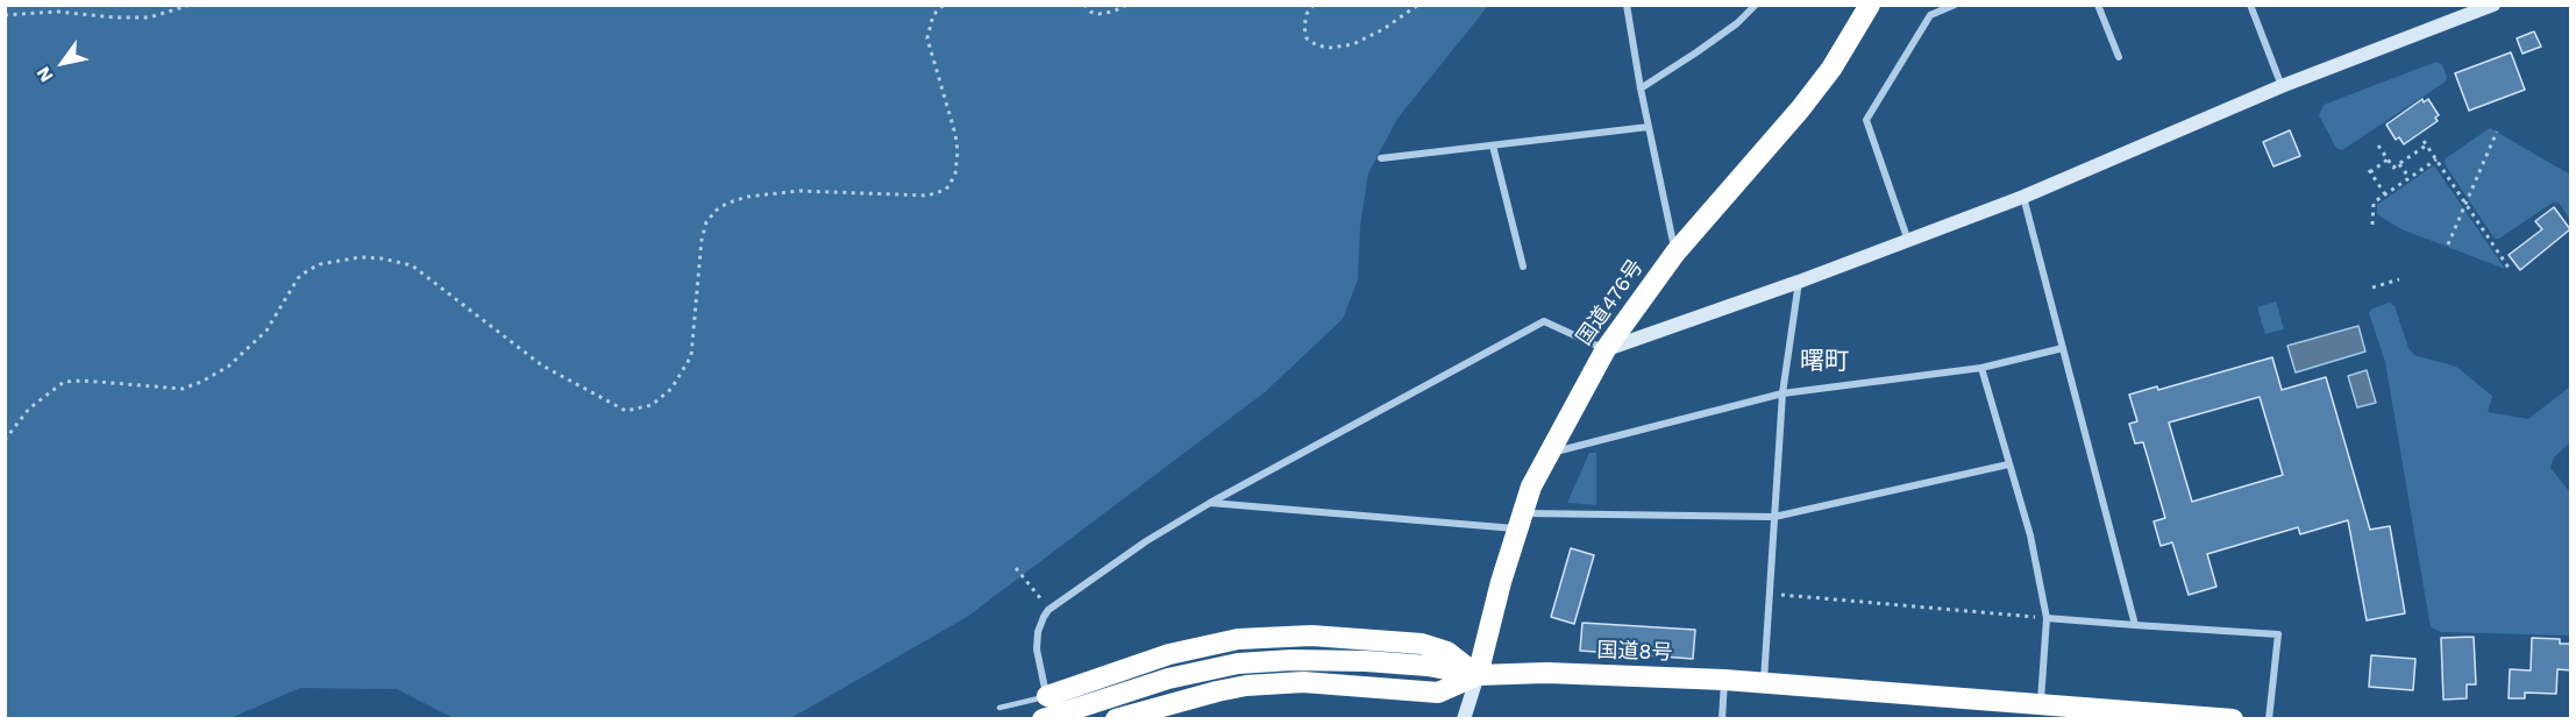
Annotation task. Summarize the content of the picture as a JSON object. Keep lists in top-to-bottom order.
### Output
{
  "streets": {
    "highway": ["国道476号", "国道8号"]
  },
  "crossings": [
    ["国道476号", "国道8号"]
  ],
  "districts": ["曙町"],
  "north": "bottom left"
}
